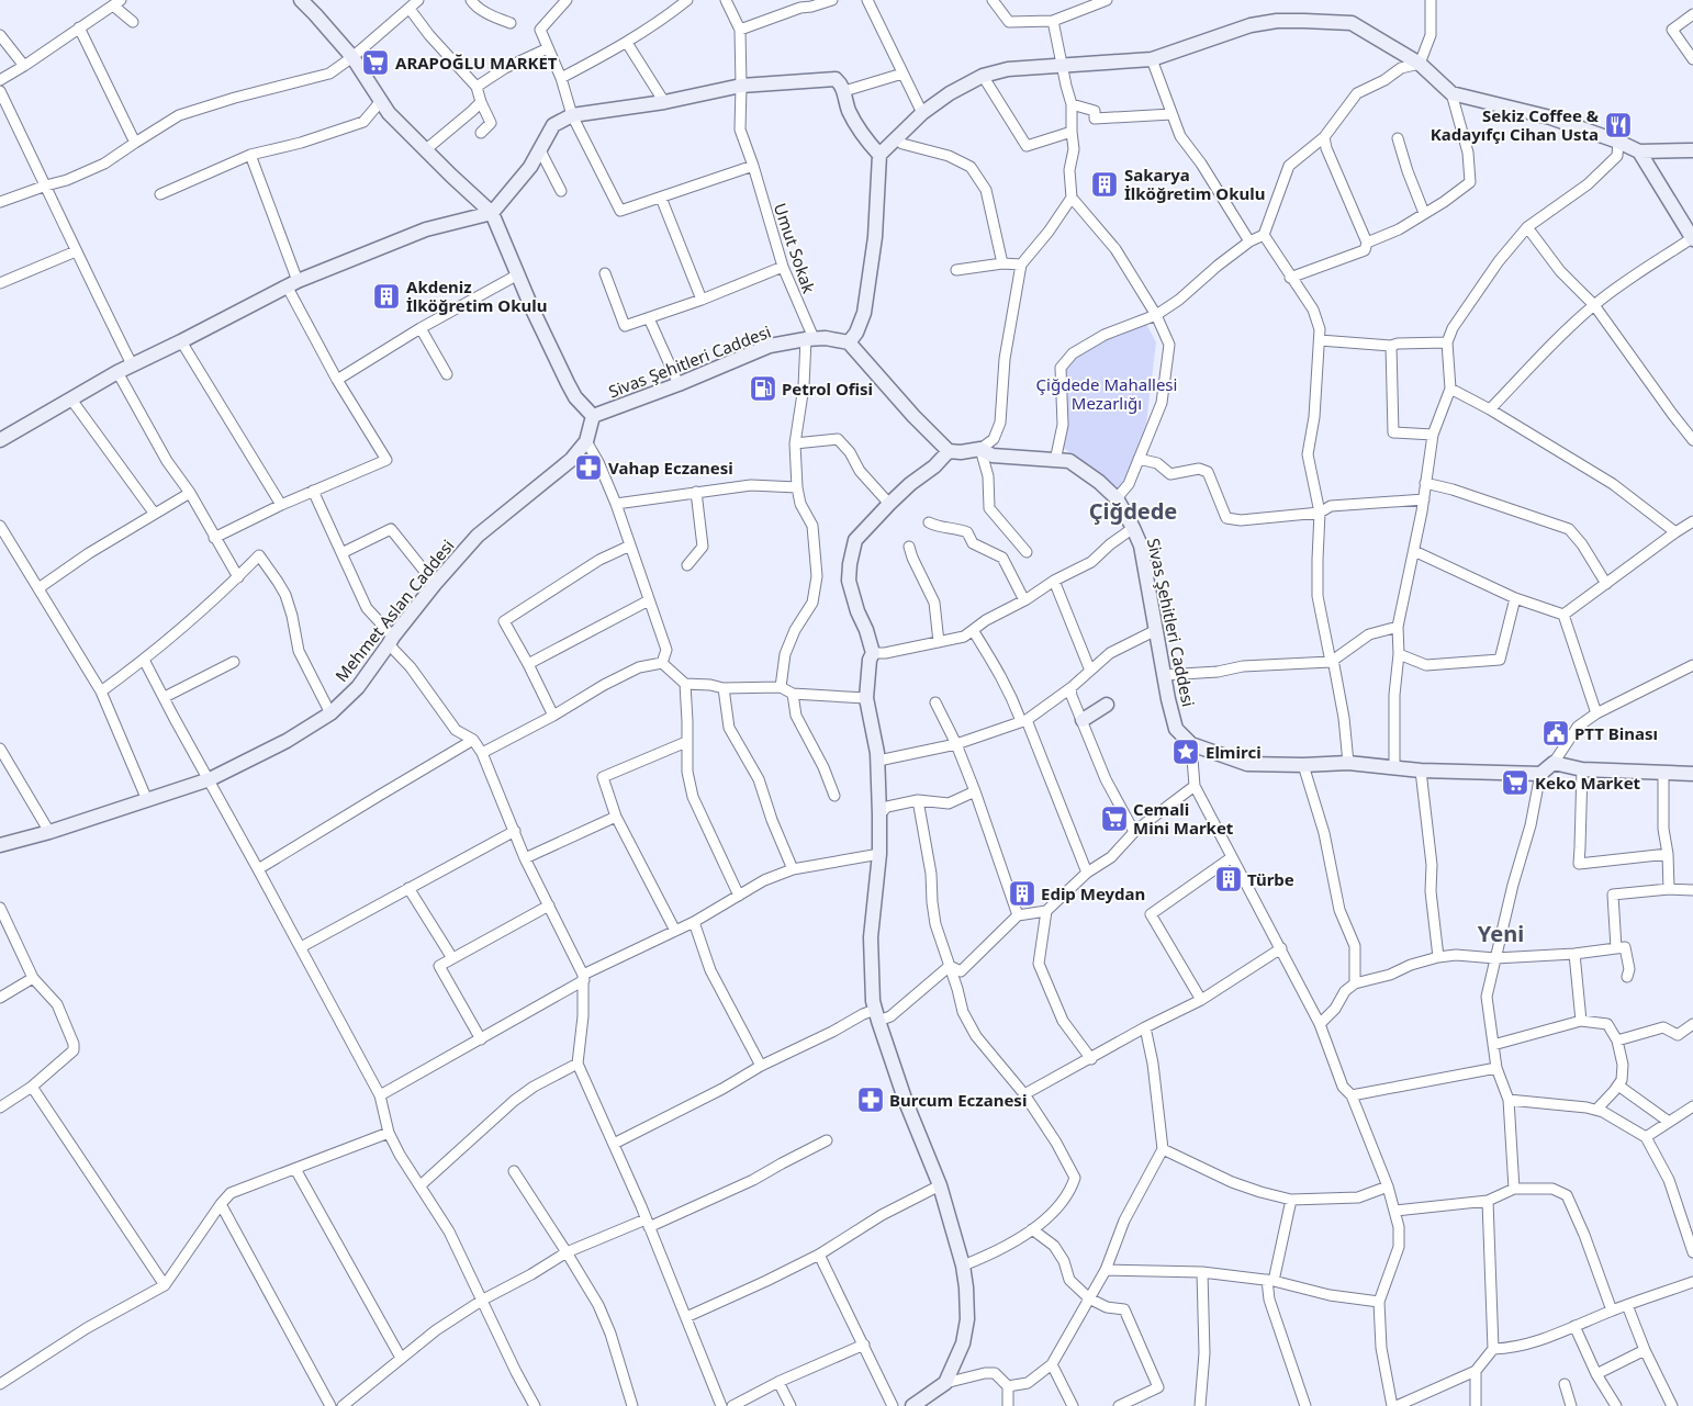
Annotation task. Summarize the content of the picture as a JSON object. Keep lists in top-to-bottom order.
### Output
{
  "streets": {
    "street": ["Umut Sokak", "Sivas Şehitleri Caddesi", "Mehmet Aslan Caddesi"]
  },
  "crossings": [
    ["Umut Sokak", "Sivas Şehitleri Caddesi"],
    ["Sivas Şehitleri Caddesi", "Mehmet Aslan Caddesi"]
  ],
  "districts": ["Çiğdede", "Yeni"],
  "parks": ["Çiğdede Mahallesi Mezarlığı"],
  "places": {
    "supermarket": ["ARAPOĞLU MARKET", "Keko Market", "Cemali Mini Market"],
    "restaurant": ["Sekiz Coffee & Kadayıfçı Cihan Usta"],
    "building": [
      "Sakarya İlköğretim Okulu",
      "Akdeniz İlköğretim Okulu",
      "Türbe",
      "Edip Meydan"
    ],
    "fuel station": ["Petrol Ofisi"],
    "pharmacy": ["Vahap Eczanesi", "Burcum Eczanesi"],
    "public building": ["PTT Binası"],
    "place": ["Elmirci"]
  }
}
